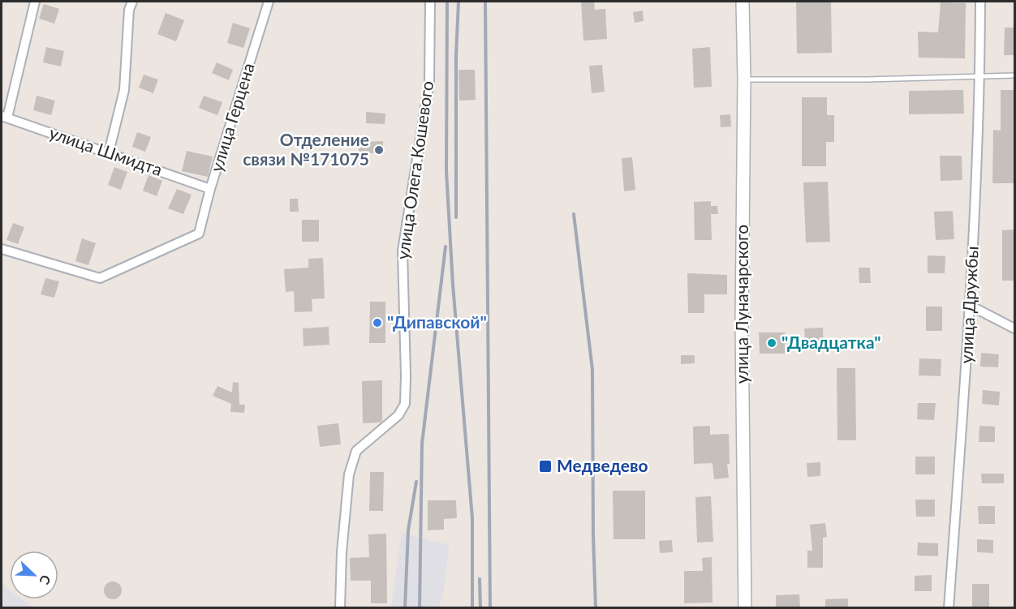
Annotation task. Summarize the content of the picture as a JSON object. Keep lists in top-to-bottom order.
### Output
{
  "streets": {
    "street": [
      "улица Герцена",
      "улица Шмидта",
      "улица Олега Кошевого",
      "улица Луначарского",
      "улица Дружбы"
    ]
  },
  "crossings": [
    ["улица Герцена", "улица Шмидта"]
  ],
  "places": {
    "other": ["Отделение связи №171075", "\"Дипавской\"", "\"Двадцатка\""],
    "transit": ["Медведево"]
  },
  "north": "bottom right"
}
